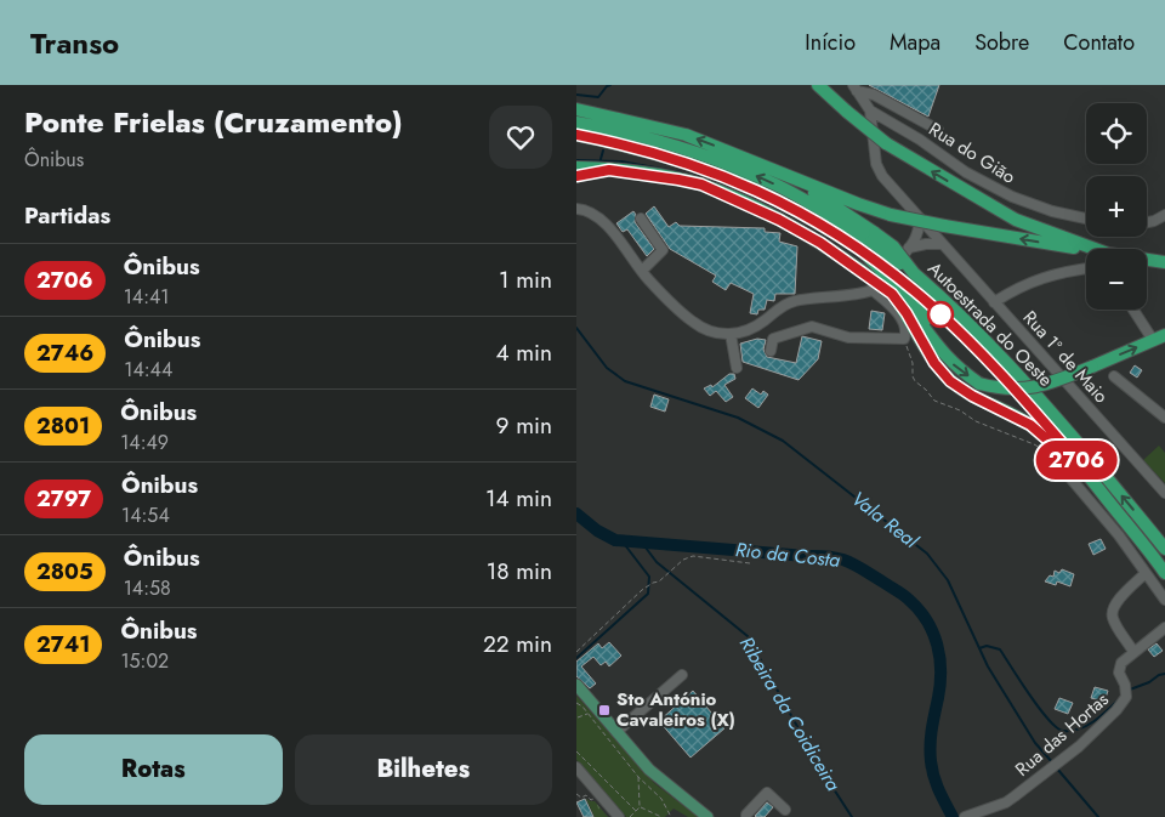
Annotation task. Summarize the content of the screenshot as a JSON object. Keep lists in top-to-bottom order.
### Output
{
  "streets": {
    "highway": ["Autoestrada do Oeste"],
    "street": ["Rua do Gião", "Rua 1º de Maio", "Rua das Hortas"]
  },
  "crossings": [
    ["Rua do Gião", "Rua 1º de Maio"]
  ],
  "water": ["Vala Real", "Rio da Costa", "Ribeira da Coidiceira"],
  "places": {
    "transit": ["Sto António Cavaleiros (X)"]
  },
  "lines": ["bus line 2706"],
  "page": {
    "header": "Transo",
    "nav": [
      "Início",
      "Mapa",
      "Sobre",
      "Contato"
    ],
    "heading": [
      ["Ponte Frielas (Cruzamento)", "Ônibus"],
      "Partidas"
    ],
    "on_map": "2706",
    "map_buttons": ["+", "−"],
    "list": [
      {
        "mark": "2706",
        "name": "Ônibus",
        "note": "14:41",
        "value": "1 min"
      },
      {
        "mark": "2746",
        "name": "Ônibus",
        "note": "14:44",
        "value": "4 min"
      },
      {
        "mark": "2801",
        "name": "Ônibus",
        "note": "14:49",
        "value": "9 min"
      },
      {
        "mark": "2797",
        "name": "Ônibus",
        "note": "14:54",
        "value": "14 min"
      },
      {
        "mark": "2805",
        "name": "Ônibus",
        "note": "14:58",
        "value": "18 min"
      },
      {
        "mark": "2741",
        "name": "Ônibus",
        "note": "15:02",
        "value": "22 min"
      }
    ],
    "buttons": ["Rotas", "Bilhetes"]
  }
}
